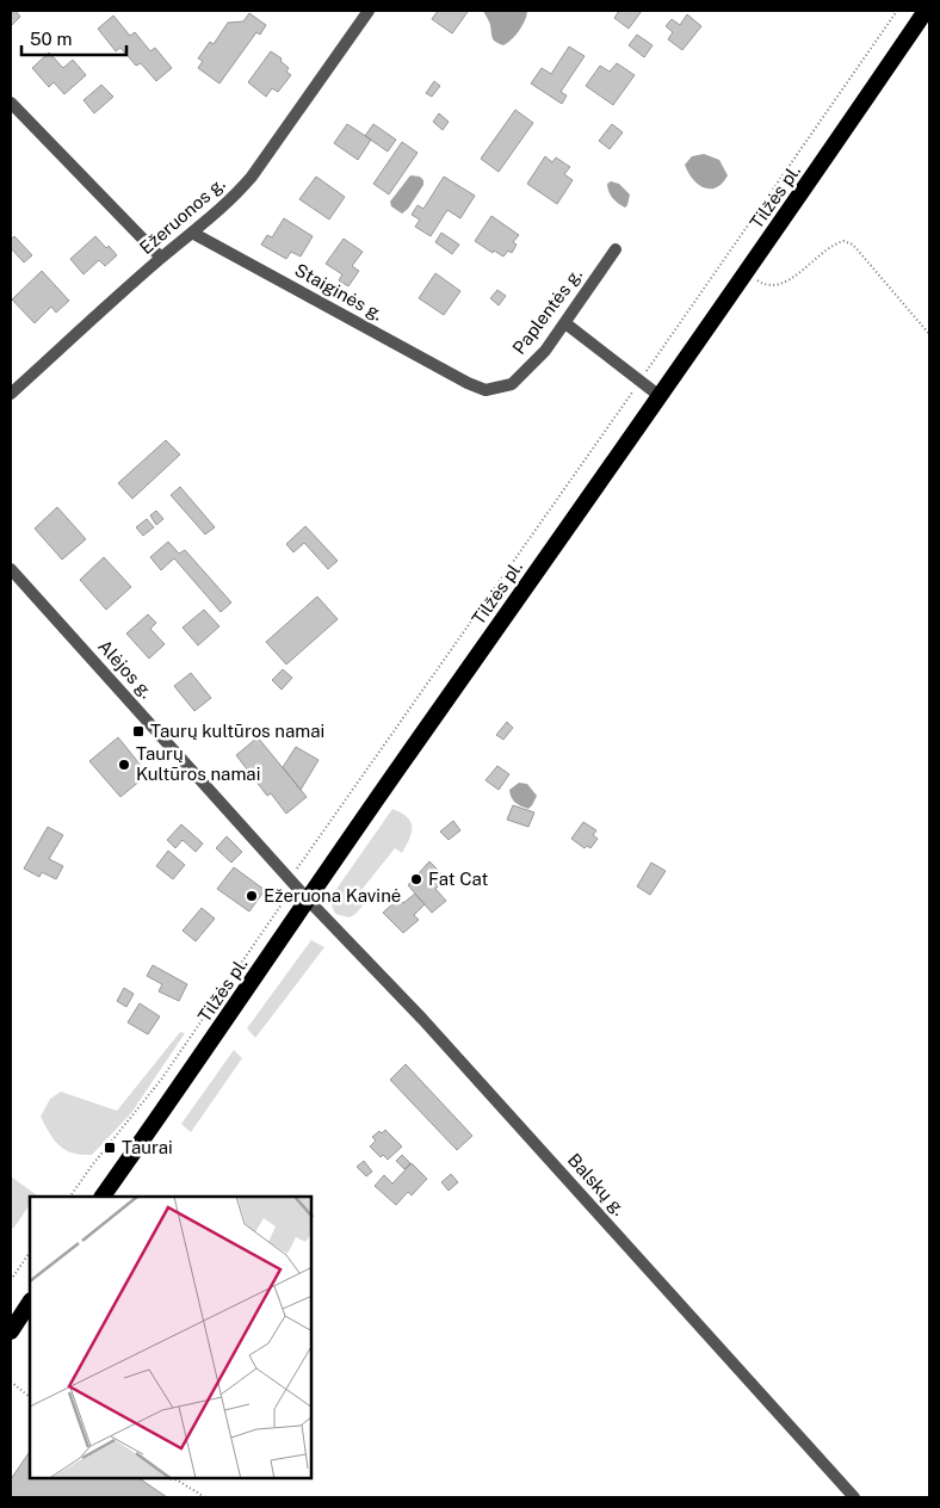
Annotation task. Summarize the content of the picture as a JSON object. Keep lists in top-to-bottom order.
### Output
{
  "streets": {
    "highway": ["Tilžės pl."],
    "street": [
      "Ežeruonos g.",
      "Staiginės g.",
      "Paplentės g.",
      "Alėjos g.",
      "Balskų g."
    ]
  },
  "crossings": [
    ["Tilžės pl.", "Alėjos g."],
    ["Tilžės pl.", "Balskų g."],
    ["Ežeruonos g.", "Staiginės g."],
    ["Staiginės g.", "Paplentės g."],
    ["Alėjos g.", "Balskų g."]
  ],
  "places": {
    "transit": ["Taurų kultūros namai", "Taurai"],
    "other": ["Taurų Kultūros namai", "Fat Cat", "Ežeruona Kavinė"]
  },
  "scale_bar": "50 m"
}
